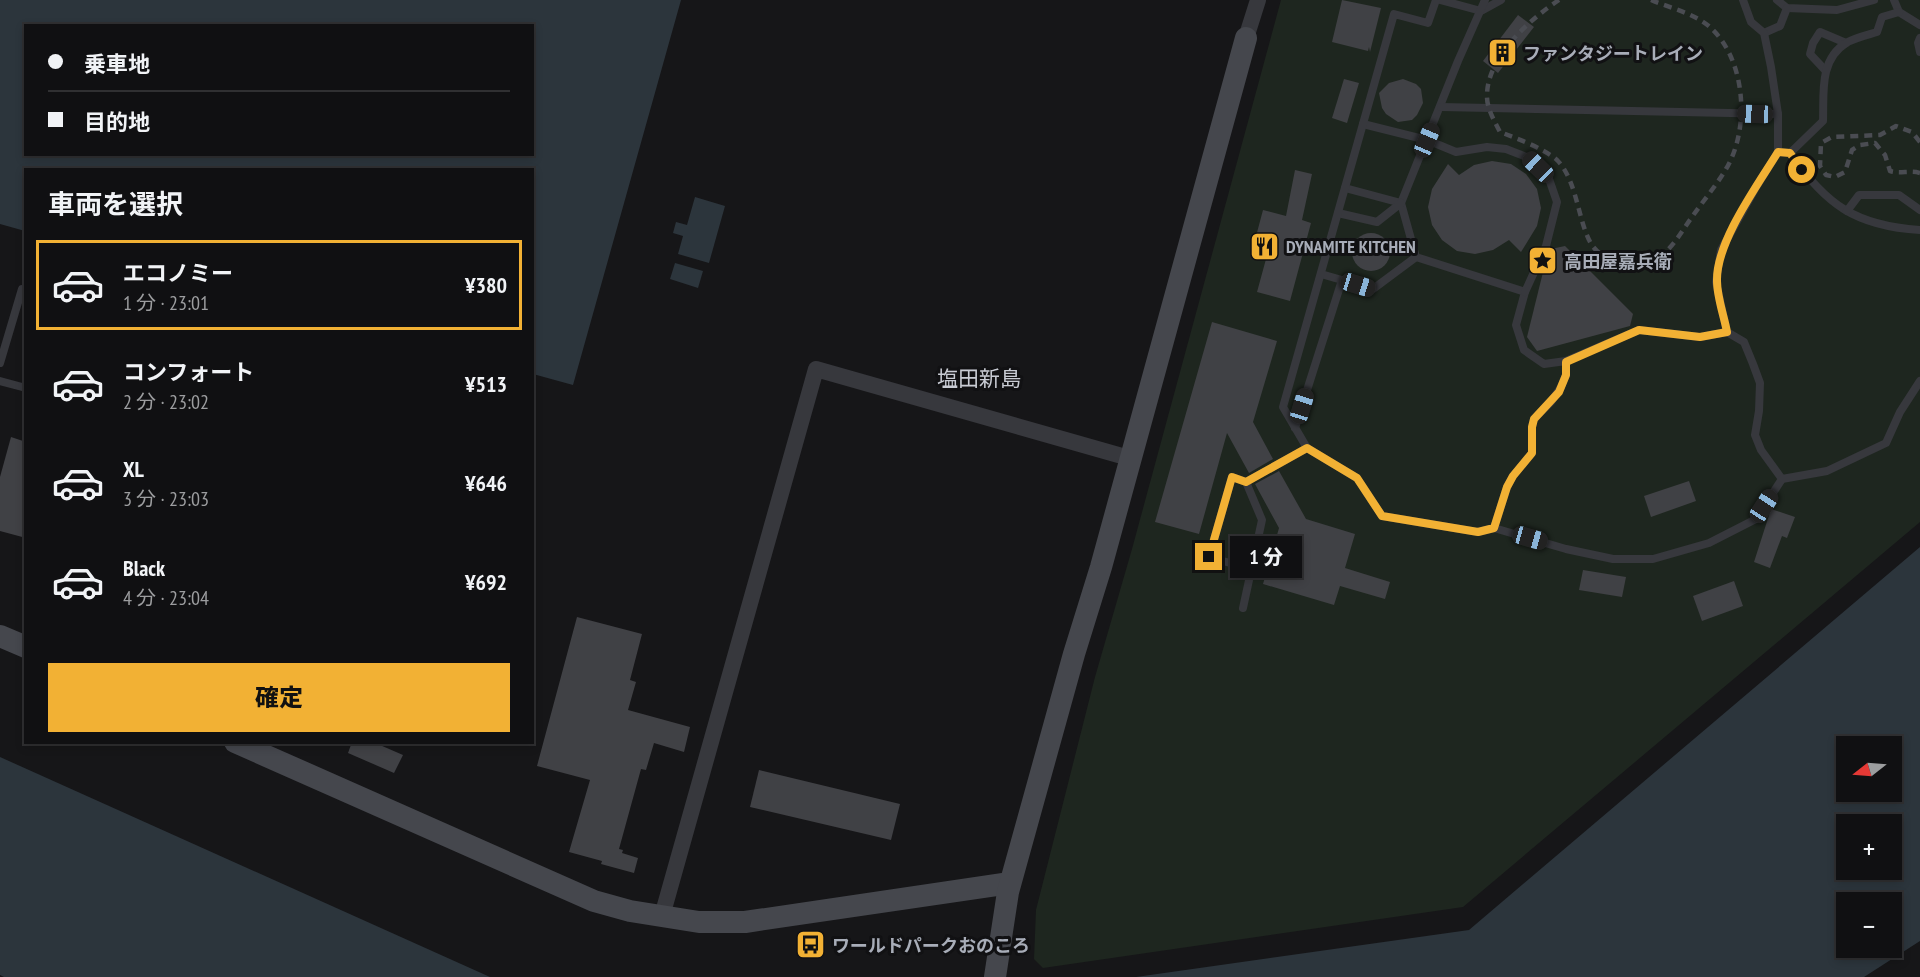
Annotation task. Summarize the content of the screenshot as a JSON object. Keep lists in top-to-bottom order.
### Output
{
  "districts": ["塩田新島"],
  "places": {
    "building": ["ファンタジートレイン"],
    "restaurant": ["DYNAMITE KITCHEN"],
    "place": ["高田屋嘉兵衛"],
    "bus stop": ["ワールドパークおのころ"]
  },
  "north": "left",
  "page": {
    "banner": ["乗車地", "目的地"],
    "heading": "車両を選択",
    "list": [
      {
        "name": "エコノミー",
        "note": "1 分 · 23:01",
        "value": "¥380"
      },
      {
        "name": "コンフォート",
        "note": "2 分 · 23:02",
        "value": "¥513"
      },
      {
        "name": "XL",
        "note": "3 分 · 23:03",
        "value": "¥646"
      },
      {
        "name": "Black",
        "note": "4 分 · 23:04",
        "value": "¥692"
      }
    ],
    "bubble": "1 分",
    "buttons": "確定",
    "map_buttons": ["+", "−"]
  }
}
